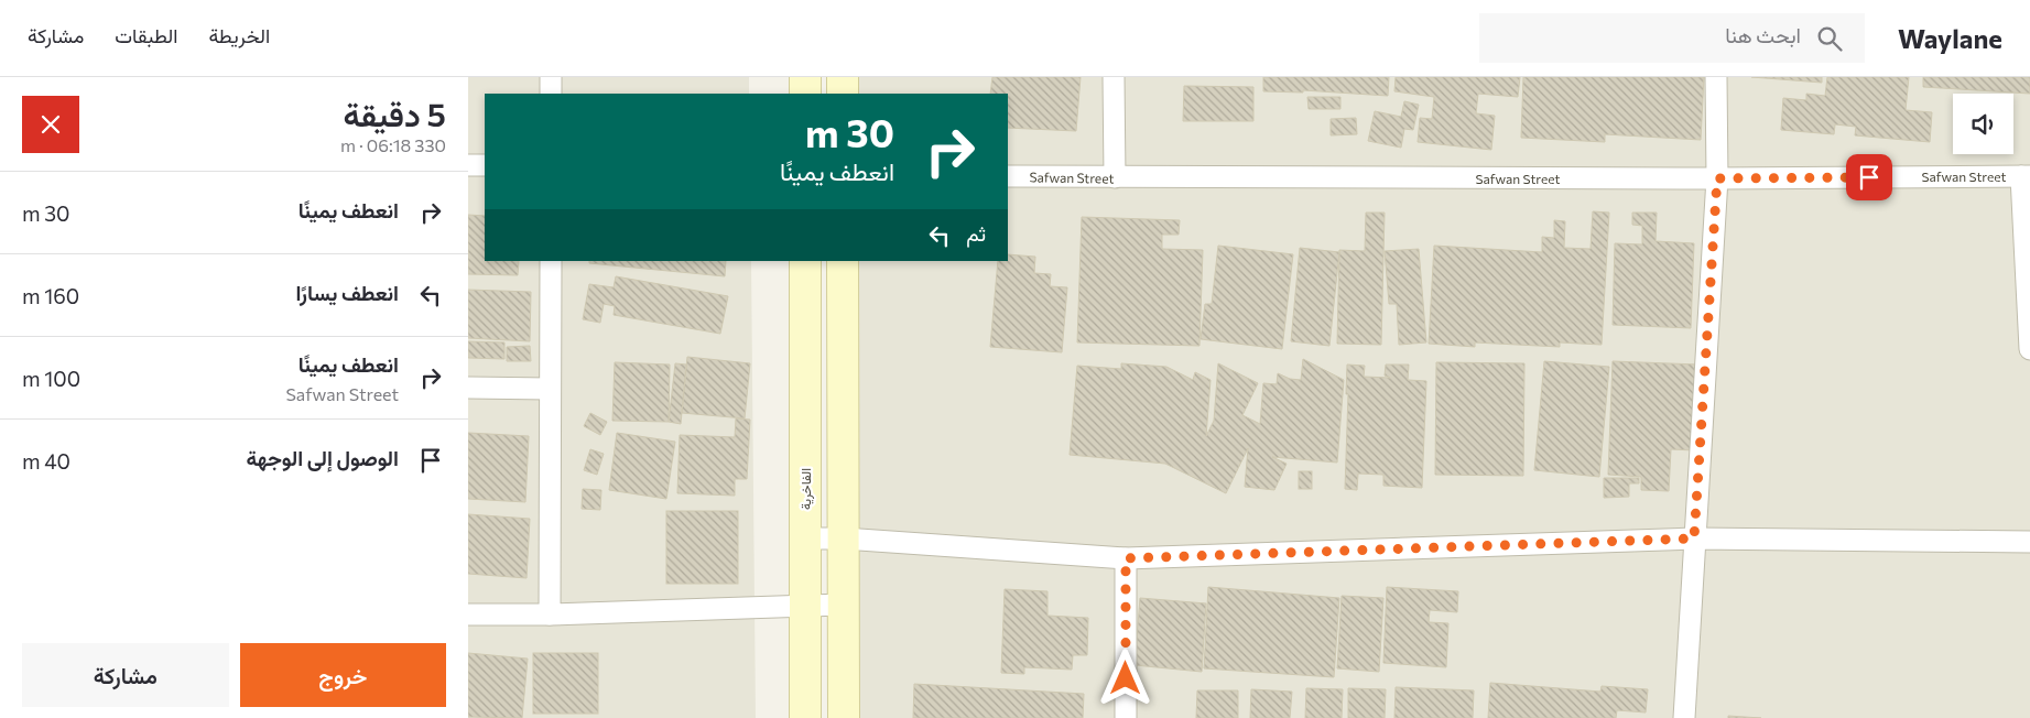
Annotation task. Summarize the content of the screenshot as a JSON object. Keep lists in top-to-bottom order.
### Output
{
  "streets": {
    "street": ["Safwan Street", "الفاخرية"]
  },
  "page": {
    "header": "Waylane",
    "search": "ابحث هنا",
    "nav": ["الخريطة", "الطبقات", "مشاركة"],
    "heading": ["5 دقيقة", "330 m · 06:18"],
    "turn": ["30 m", "انعطف يمينًا"],
    "list": [
      {
        "name": "انعطف يمينًا",
        "value": "30 m"
      },
      {
        "name": "انعطف يسارًا",
        "value": "160 m"
      },
      {
        "name": "انعطف يمينًا",
        "note": "Safwan Street",
        "value": "100 m"
      },
      {
        "name": "الوصول إلى الوجهة",
        "value": "40 m"
      }
    ],
    "then": "ثم",
    "buttons": ["خروج", "مشاركة"]
  }
}
